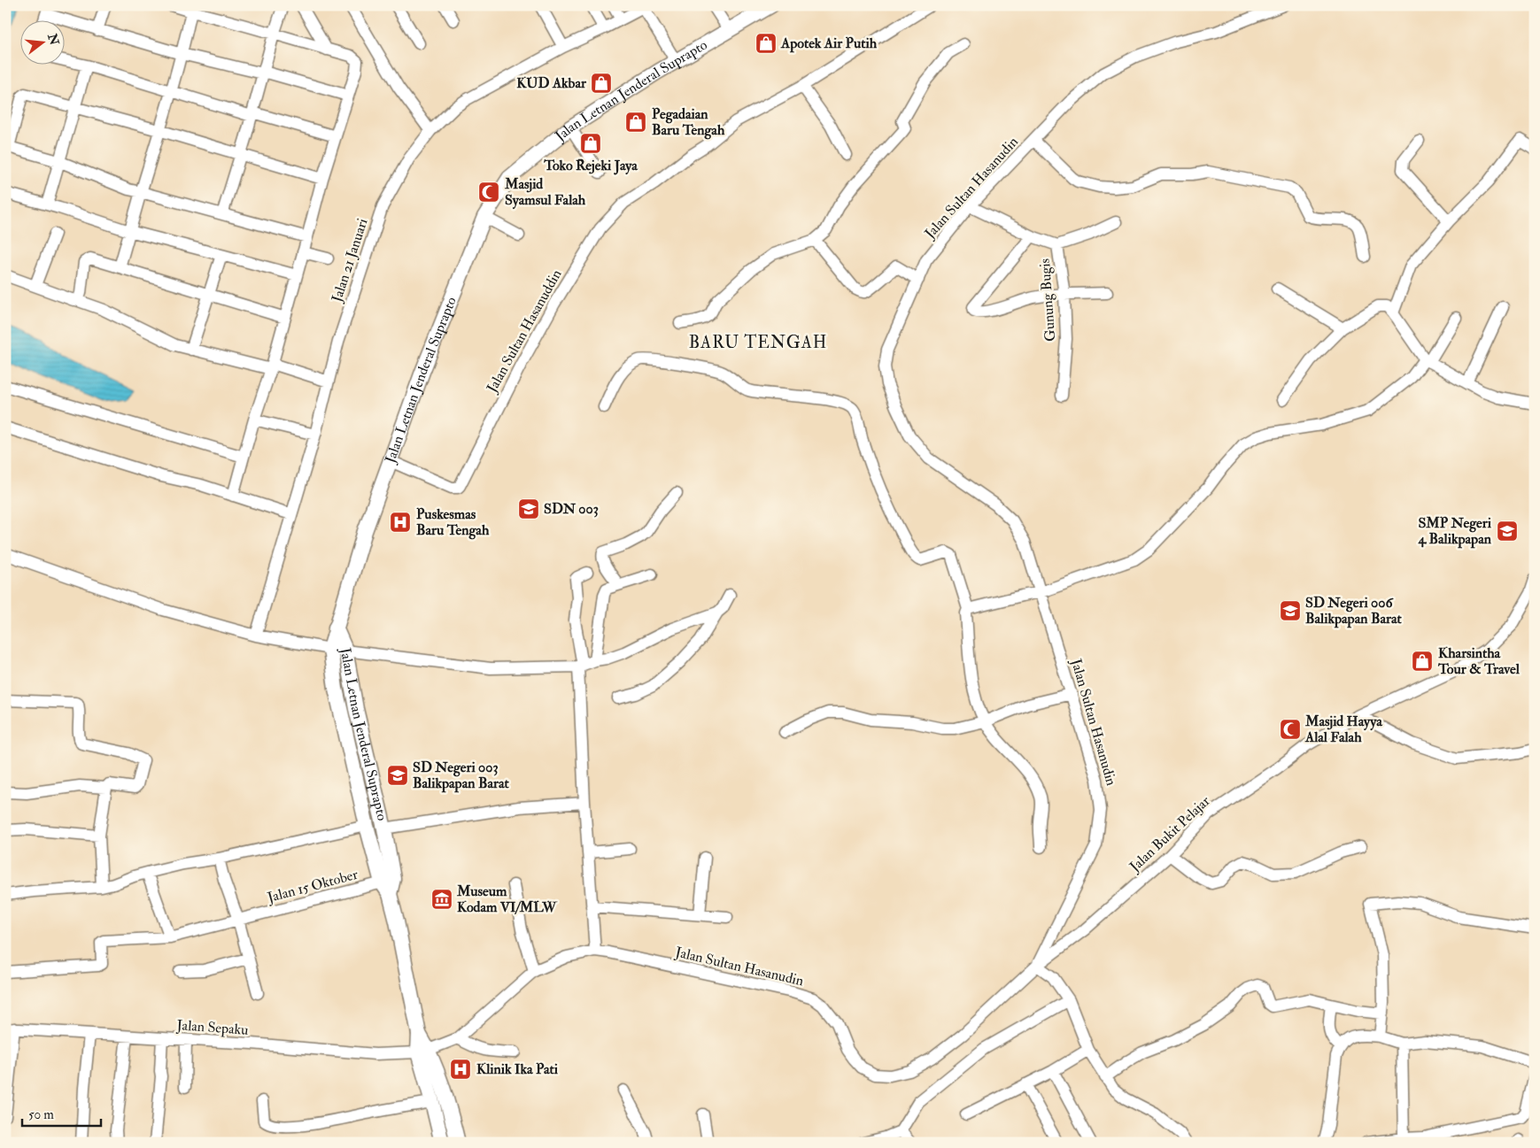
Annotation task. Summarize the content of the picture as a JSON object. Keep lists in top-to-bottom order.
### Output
{
  "streets": {
    "main road": ["Jalan Letnan Jenderal Suprapto"],
    "street": [
      "Jalan Sultan Hasanudin",
      "Jalan 21 Januari",
      "Gunung Bugis",
      "Jalan Sultan Hasanuddin",
      "Jalan Bukit Pelajar",
      "Jalan 15 Oktober",
      "Jalan Sepaku"
    ]
  },
  "crossings": [
    ["Jalan Letnan Jenderal Suprapto", "Jalan Sultan Hasanudin"],
    ["Jalan Letnan Jenderal Suprapto", "Jalan 21 Januari"],
    ["Jalan Letnan Jenderal Suprapto", "Jalan Sultan Hasanuddin"],
    ["Jalan Letnan Jenderal Suprapto", "Jalan 15 Oktober"],
    ["Jalan Letnan Jenderal Suprapto", "Jalan Sepaku"],
    ["Jalan Sultan Hasanudin", "Gunung Bugis"],
    ["Jalan Sultan Hasanudin", "Jalan Bukit Pelajar"],
    ["Jalan Sultan Hasanudin", "Jalan Sepaku"]
  ],
  "districts": ["BARU TENGAH"],
  "places": {
    "shop": [
      "Apotek Air Putih",
      "KUD Akbar",
      "Pegadaian Baru Tengah",
      "Toko Rejeki Jaya",
      "Kharsintha Tour & Travel"
    ],
    "mosque": ["Masjid Syamsul Falah", "Masjid Hayya Alal Falah"],
    "school or university": [
      "SDN 003",
      "SMP Negeri 4 Balikpapan",
      "SD Negeri 006 Balikpapan Barat",
      "SD Negeri 003 Balikpapan Barat"
    ],
    "hospital": ["Puskesmas Baru Tengah", "Klinik Ika Pati"],
    "museum": ["Museum Kodam VI/MLW"]
  },
  "scale_bar": "50 m",
  "north": "right"
}
